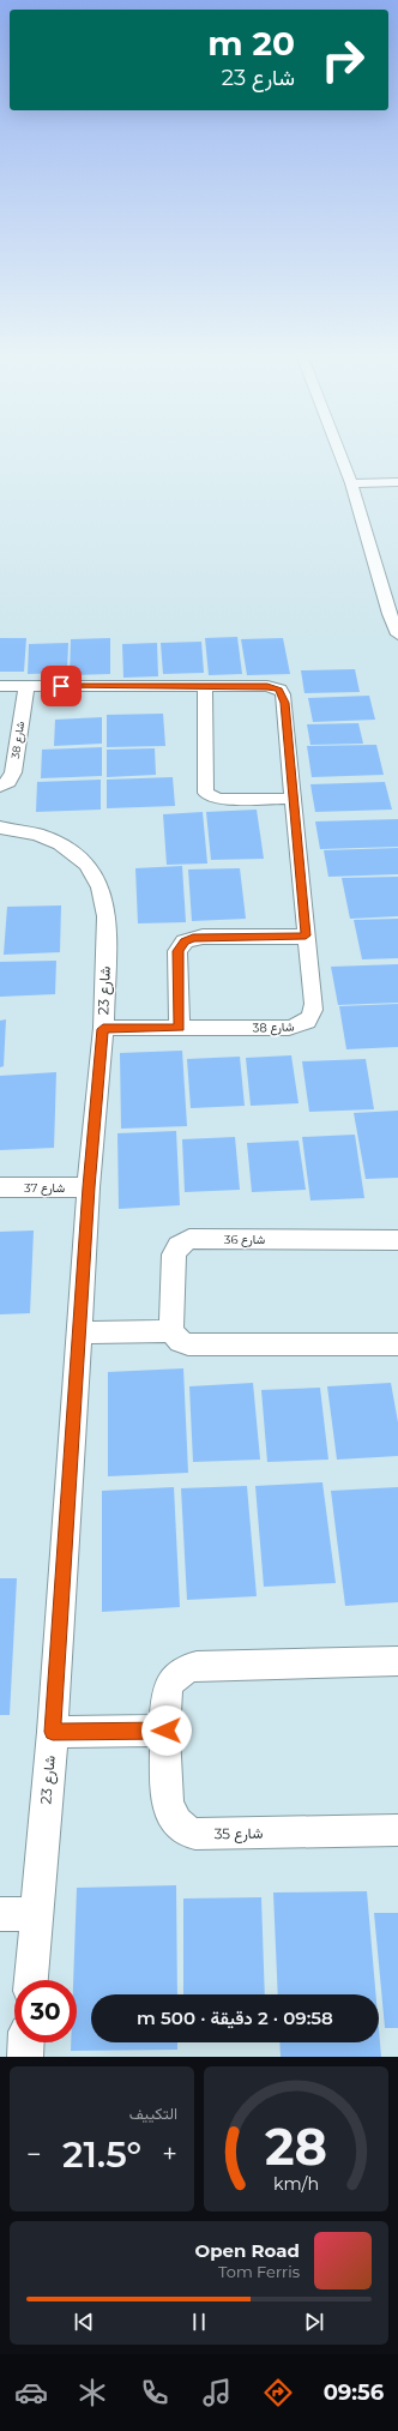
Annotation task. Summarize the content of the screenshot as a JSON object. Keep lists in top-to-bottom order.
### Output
{
  "streets": {
    "street": [
      "شارع 38",
      "شارع 23",
      "شارع 37",
      "شارع 36",
      "شارع 35"
    ]
  },
  "crossings": [
    ["شارع 38", "شارع 23"],
    ["شارع 23", "شارع 37"]
  ],
  "page": {
    "turn": ["20 m", "شارع 23"],
    "limit": "30",
    "trip": "09:58 · 2 دقيقة · 500 m",
    "tile": "التكييف",
    "heat": ["−", "21.5°", "+"],
    "song": ["Open Road", "Tom Ferris"],
    "tabs": "09:56",
    "gauge": ["28", "km/h"]
  }
}
